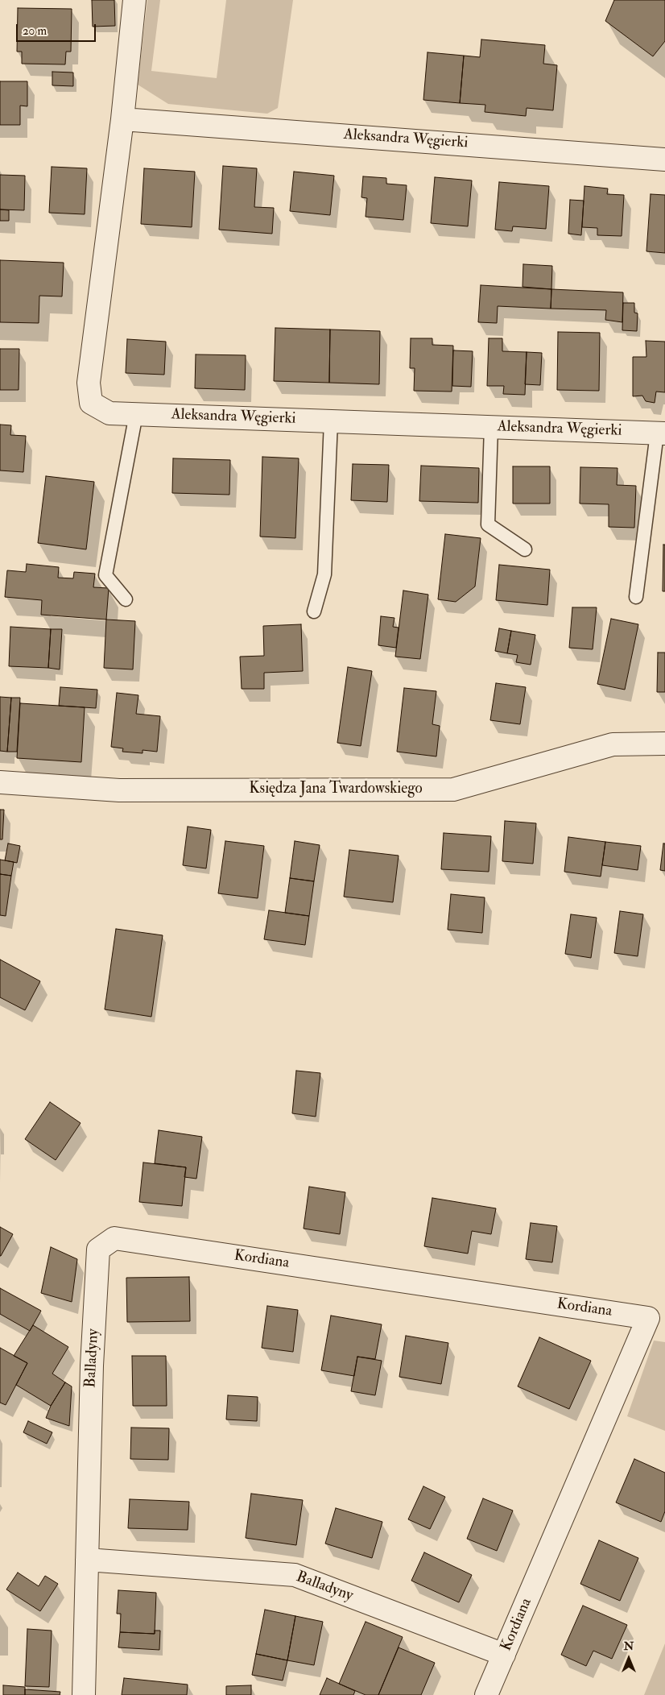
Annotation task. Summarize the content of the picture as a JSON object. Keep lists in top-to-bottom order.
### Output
{
  "streets": {
    "street": [
      "Aleksandra Węgierki",
      "Księdza Jana Twardowskiego",
      "Kordiana",
      "Balladyny"
    ]
  },
  "crossings": [
    ["Kordiana", "Balladyny"]
  ],
  "scale_bar": "20 m",
  "north": "top"
}
